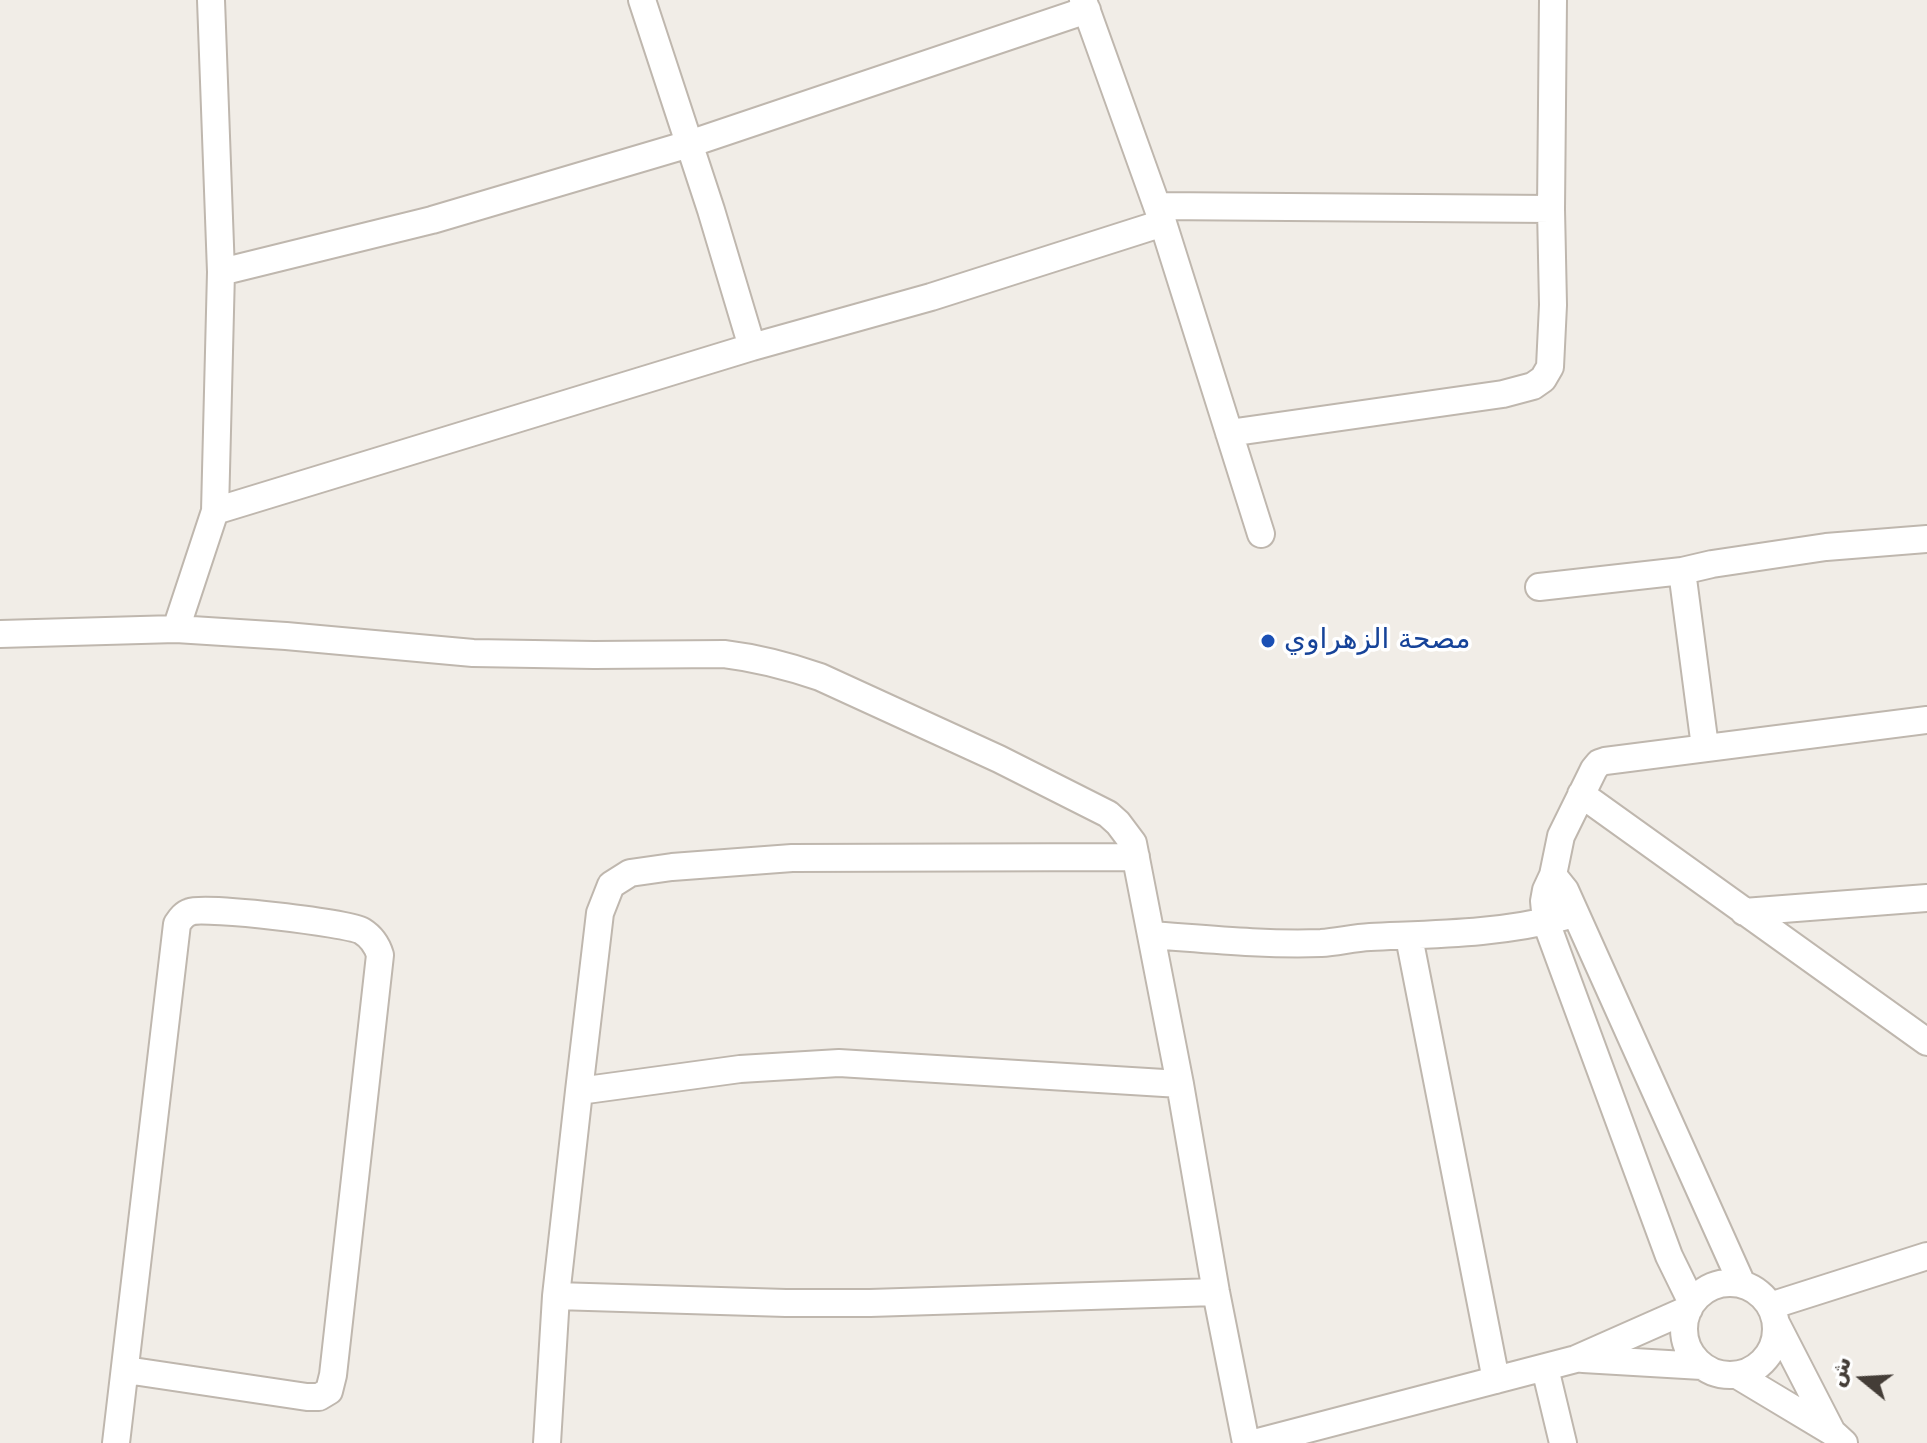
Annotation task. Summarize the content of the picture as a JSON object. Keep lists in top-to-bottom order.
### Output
{
  "places": ["مصحة الزهراوي"],
  "north": "left"
}
